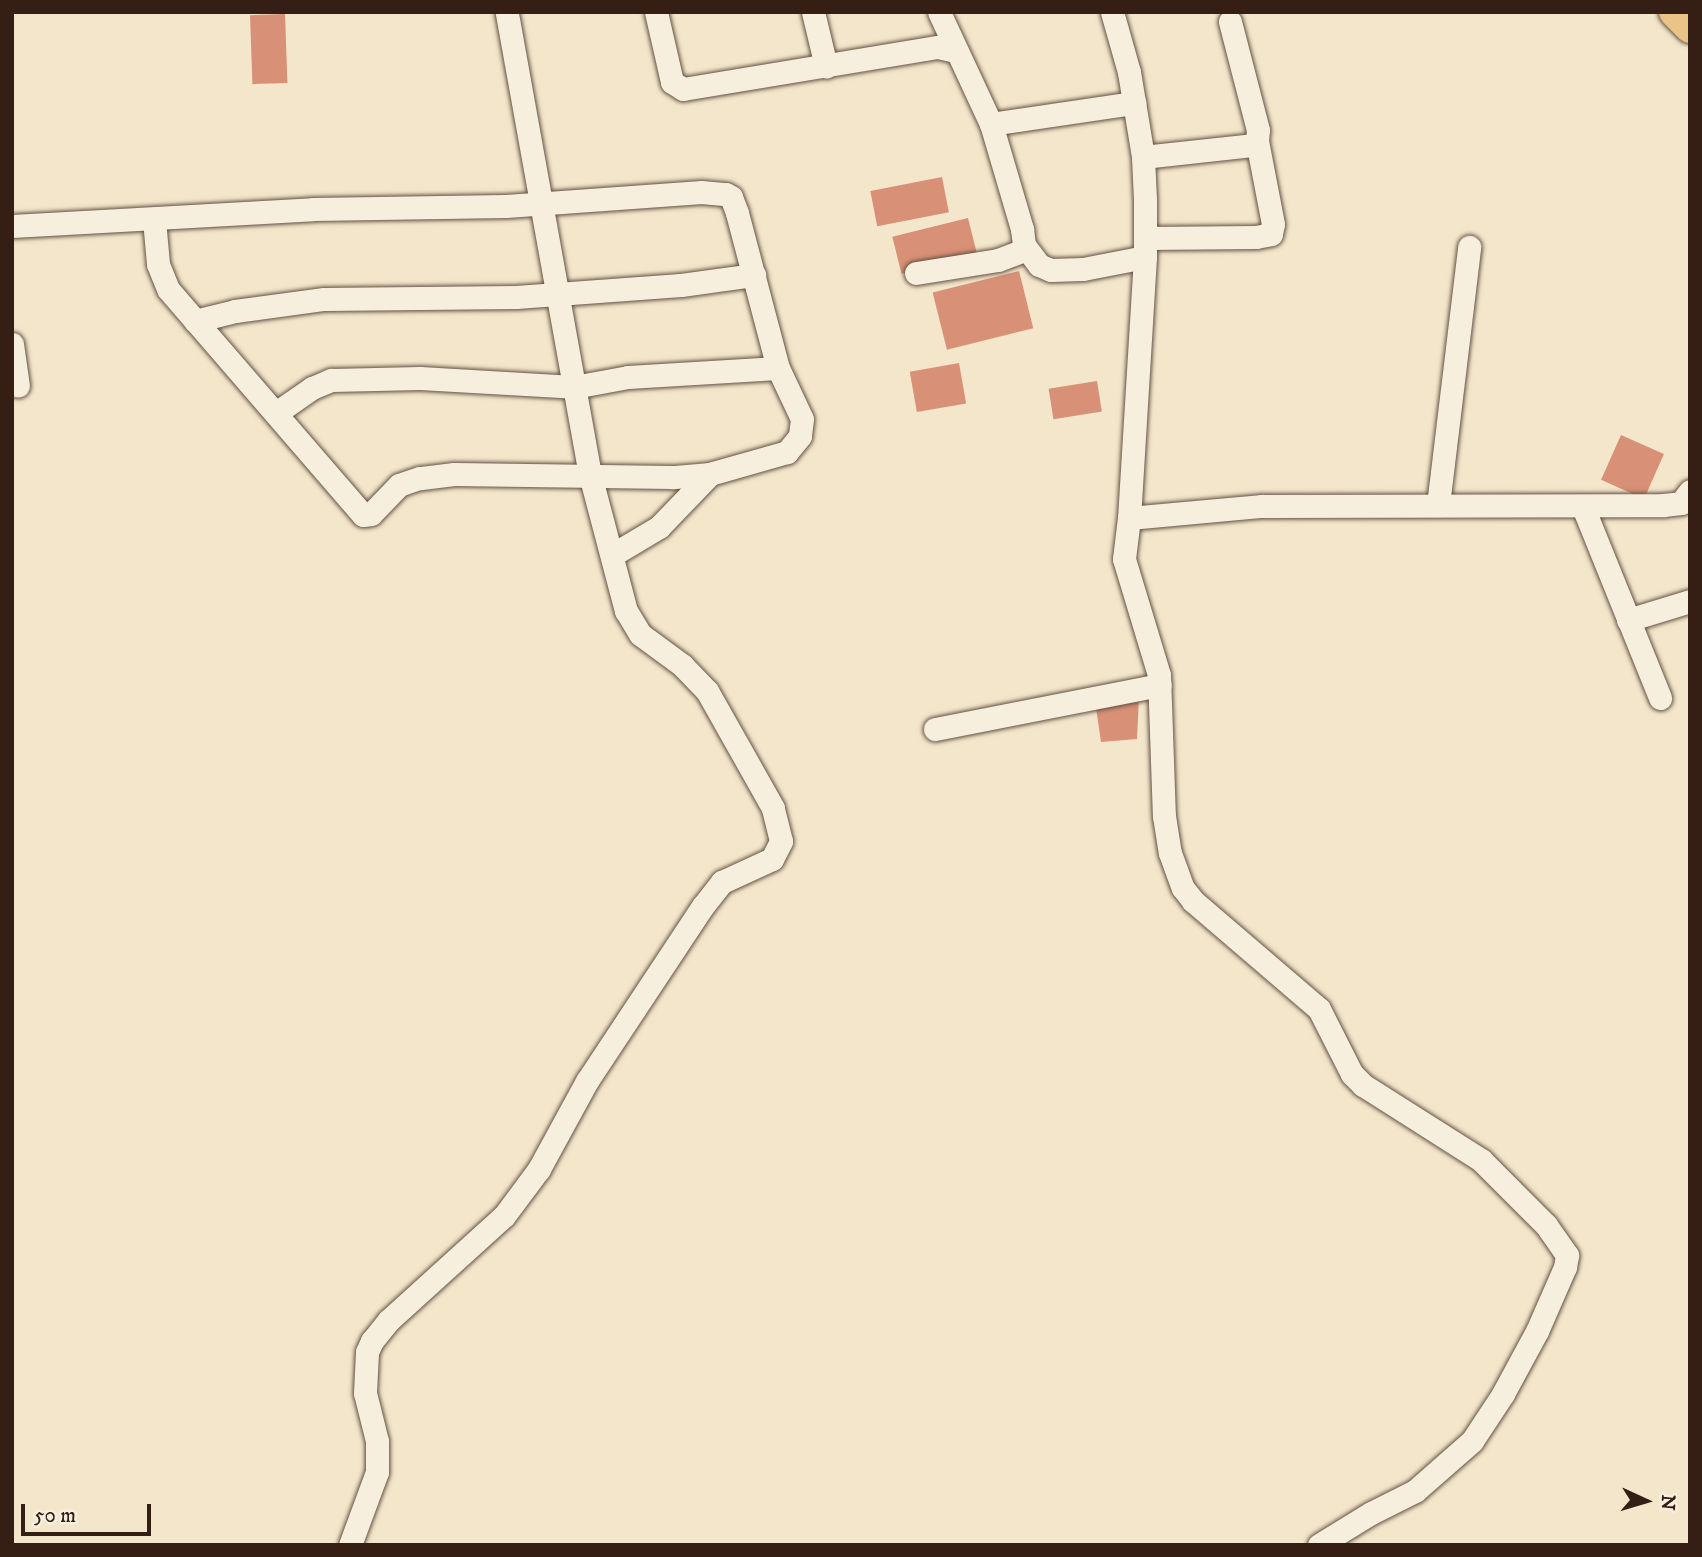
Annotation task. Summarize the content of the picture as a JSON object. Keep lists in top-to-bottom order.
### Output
{
  "scale_bar": "50 m",
  "north": "right"
}
